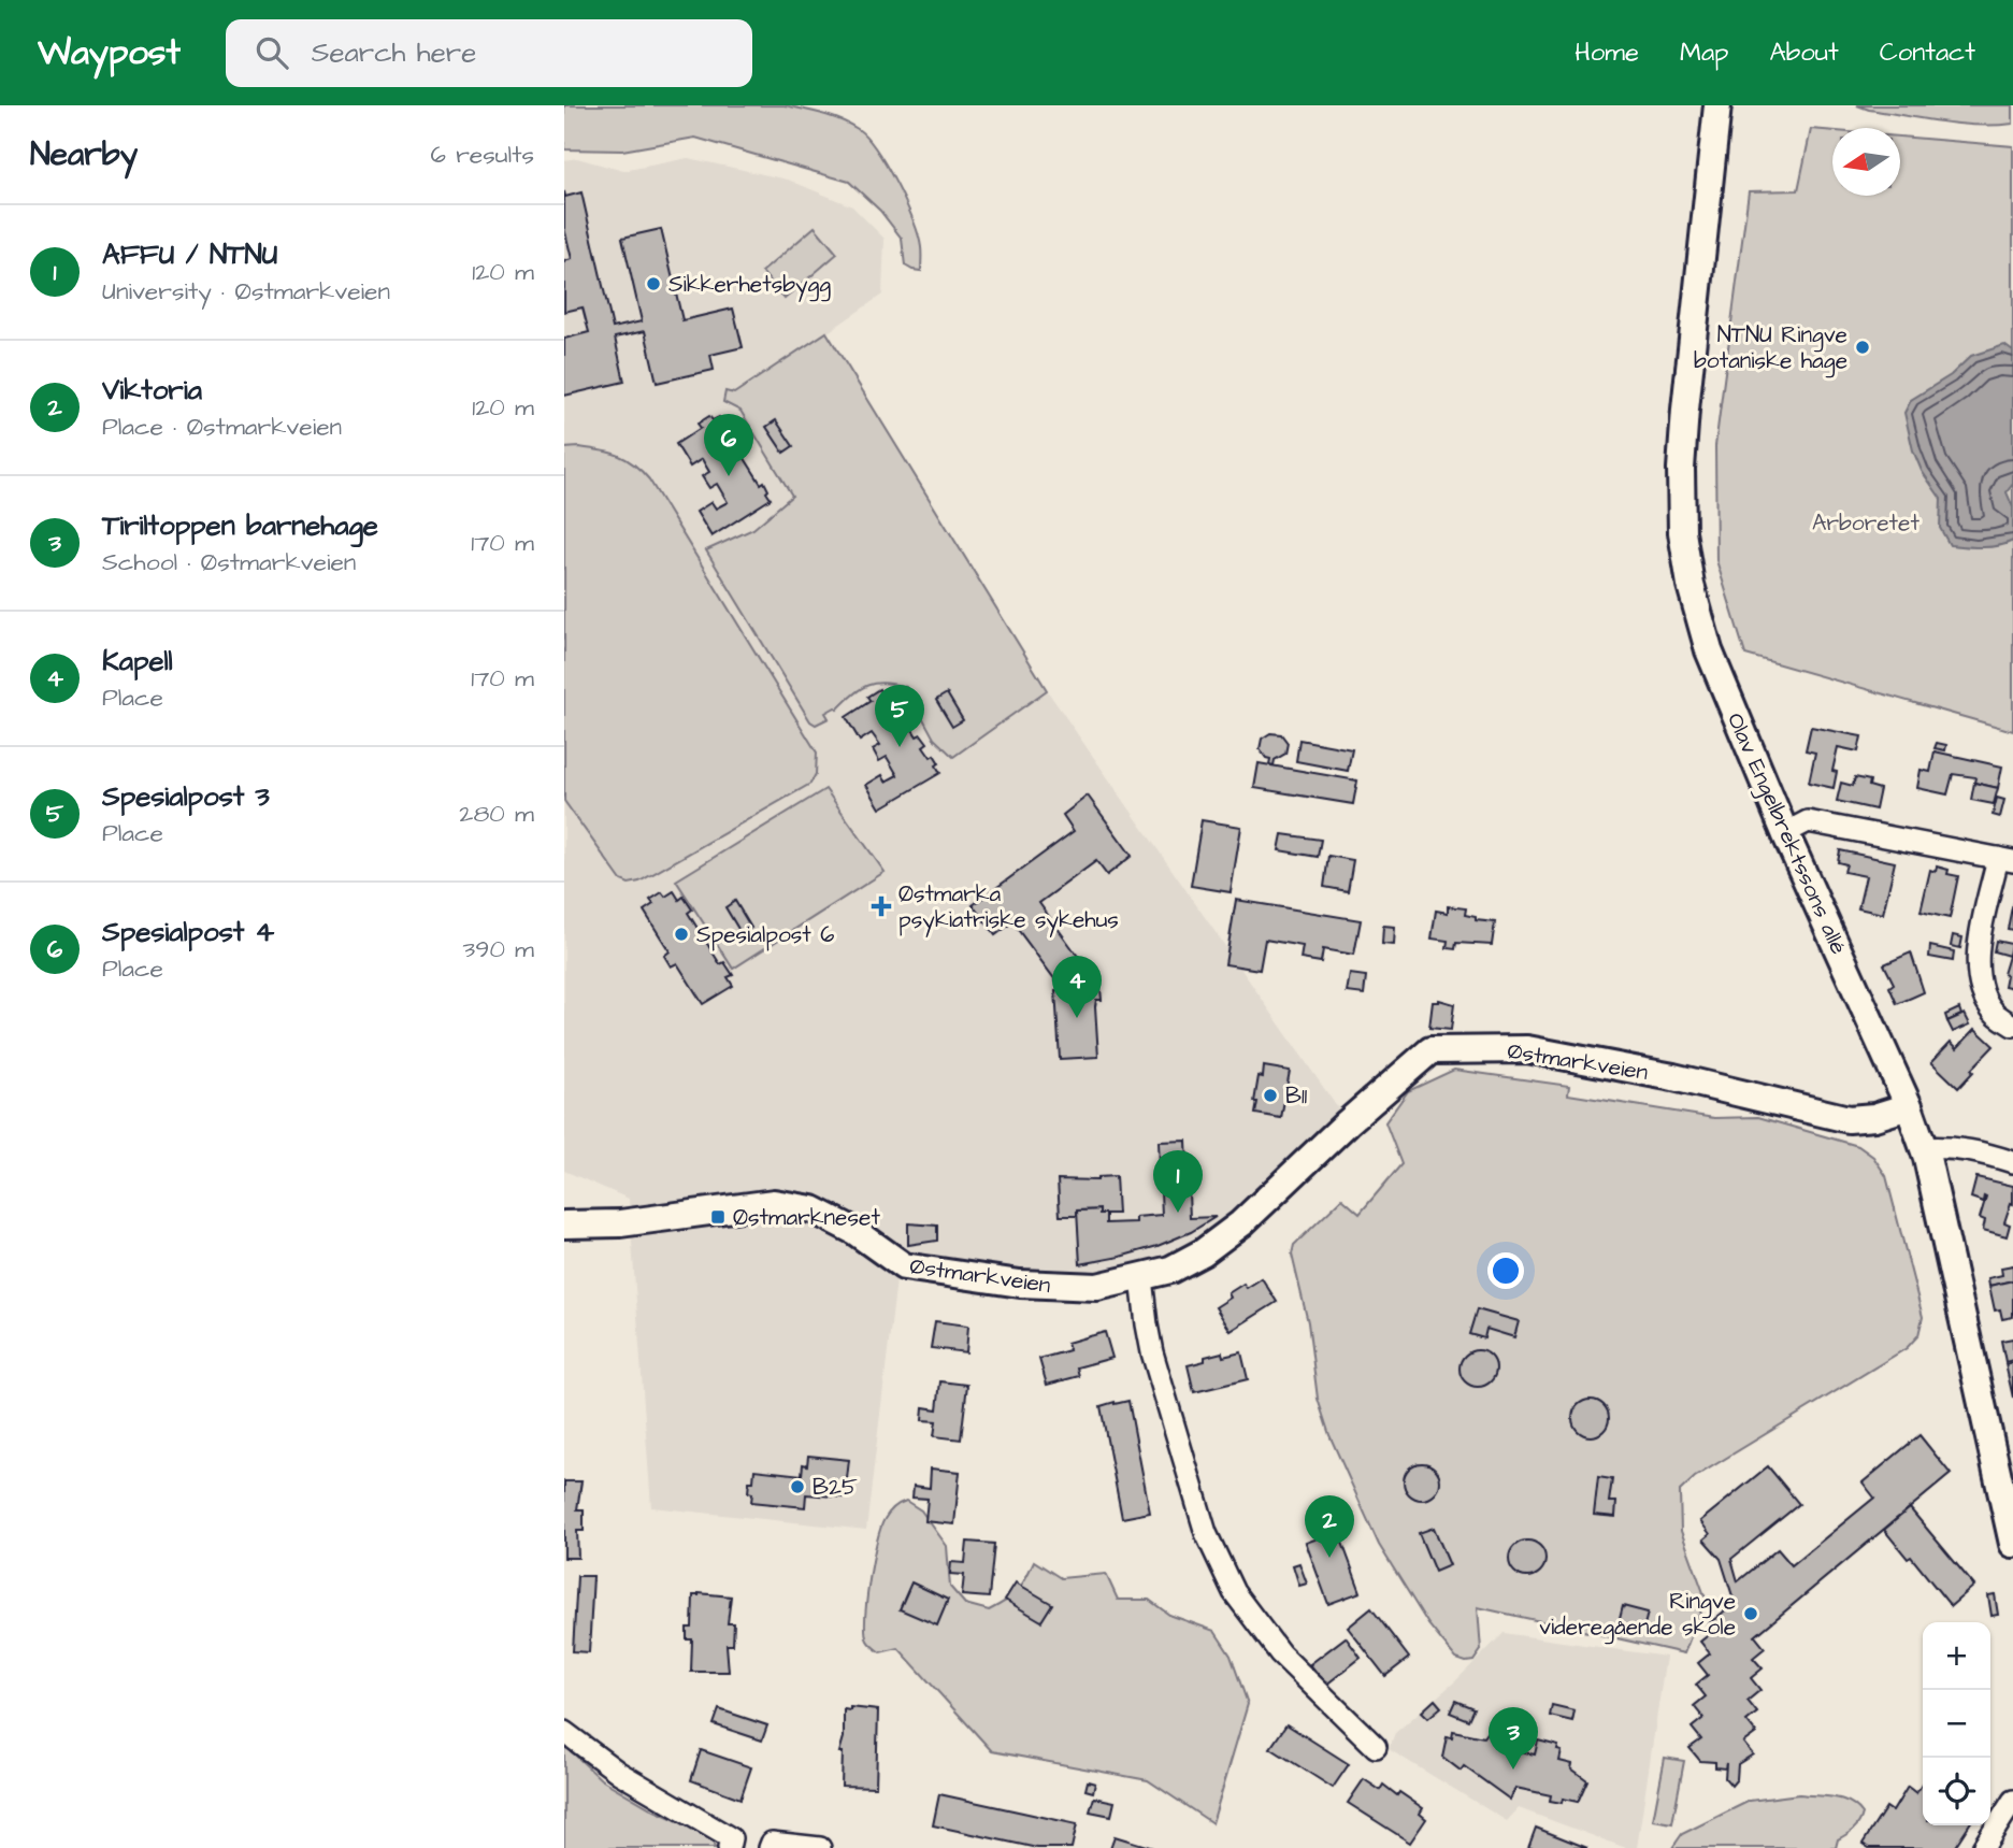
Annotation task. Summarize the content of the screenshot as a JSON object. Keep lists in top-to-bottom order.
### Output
{
  "streets": {
    "street": ["Olav Engelbrektssons allé", "Østmarkveien"]
  },
  "crossings": [
    ["Olav Engelbrektssons allé", "Østmarkveien"]
  ],
  "parks": ["Arboretet"],
  "places": {
    "other": [
      "Sikkerhetsbygg",
      "NTNU Ringve botaniske hage",
      "Spesialpost 6",
      "B11",
      "B25",
      "Ringve videregående skole"
    ],
    "health": ["Østmarka psykiatriske sykehus"],
    "transit": ["Østmarkneset"]
  },
  "north": "left",
  "page": {
    "header": "Waypost",
    "search": "Search here",
    "nav": [
      "Home",
      "Map",
      "About",
      "Contact"
    ],
    "heading": ["Nearby", "6 results"],
    "list": [
      {
        "mark": "1",
        "name": "AFFU / NTNU",
        "note": "University · Østmarkveien",
        "value": "120 m"
      },
      {
        "mark": "2",
        "name": "Viktoria",
        "note": "Place · Østmarkveien",
        "value": "120 m"
      },
      {
        "mark": "3",
        "name": "Tiriltoppen barnehage",
        "note": "School · Østmarkveien",
        "value": "170 m"
      },
      {
        "mark": "4",
        "name": "Kapell",
        "note": "Place",
        "value": "170 m"
      },
      {
        "mark": "5",
        "name": "Spesialpost 3",
        "note": "Place",
        "value": "280 m"
      },
      {
        "mark": "6",
        "name": "Spesialpost 4",
        "note": "Place",
        "value": "390 m"
      }
    ],
    "pins": [
      "6",
      "5",
      "4",
      "1",
      "2",
      "3"
    ],
    "map_buttons": ["+", "−"]
  }
}
